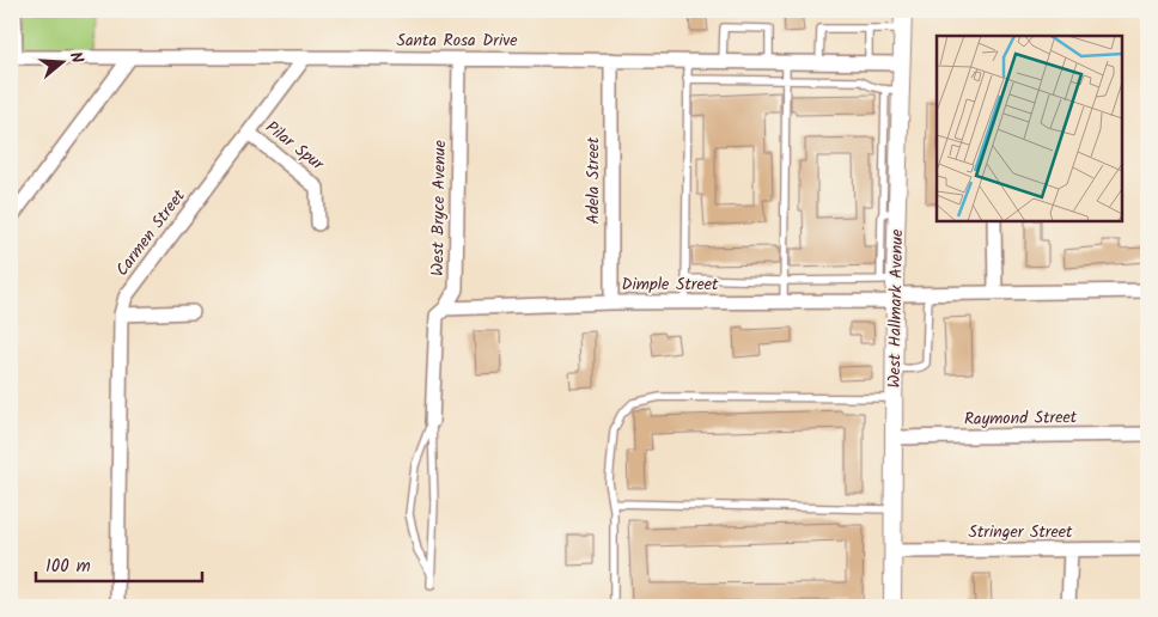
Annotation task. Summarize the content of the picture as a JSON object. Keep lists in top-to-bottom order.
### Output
{
  "streets": {
    "street": [
      "Santa Rosa Drive",
      "Pilar Spur",
      "Adela Street",
      "West Bryce Avenue",
      "Carmen Street",
      "Dimple Street",
      "West Hallmark Avenue",
      "Raymond Street",
      "Stringer Street"
    ]
  },
  "crossings": [
    ["Santa Rosa Drive", "Adela Street"],
    ["Santa Rosa Drive", "West Bryce Avenue"],
    ["Santa Rosa Drive", "Carmen Street"],
    ["Santa Rosa Drive", "West Hallmark Avenue"],
    ["Pilar Spur", "Carmen Street"],
    ["Adela Street", "Dimple Street"],
    ["West Bryce Avenue", "Dimple Street"],
    ["Dimple Street", "West Hallmark Avenue"],
    ["West Hallmark Avenue", "Raymond Street"],
    ["West Hallmark Avenue", "Stringer Street"]
  ],
  "scale_bar": "100 m",
  "north": "right"
}
